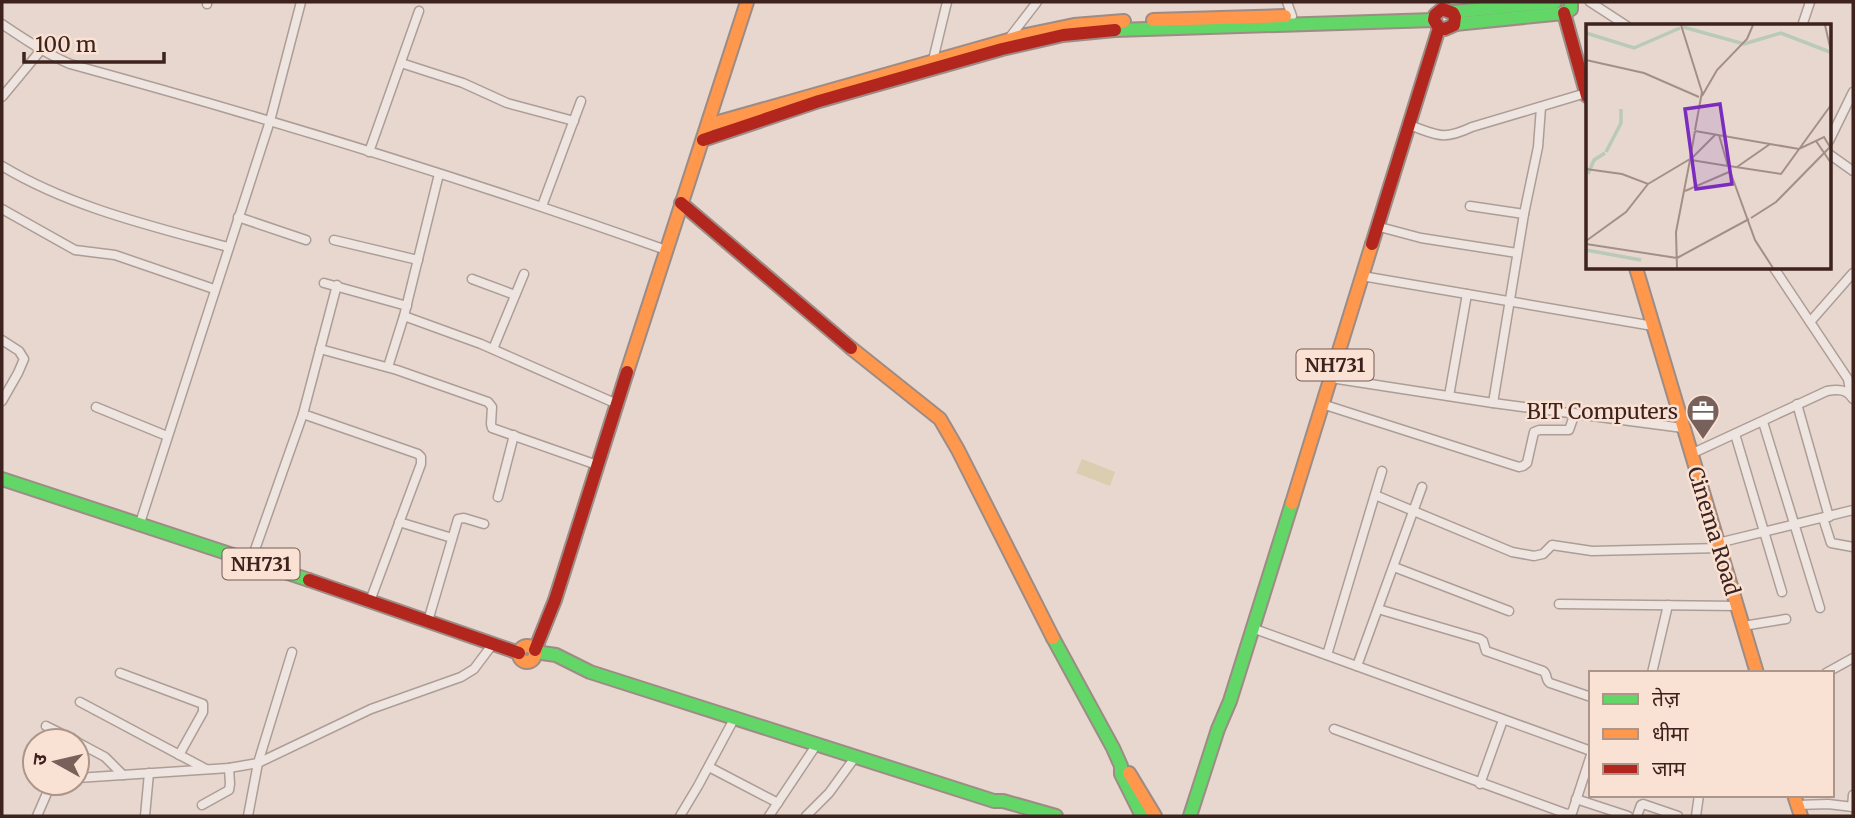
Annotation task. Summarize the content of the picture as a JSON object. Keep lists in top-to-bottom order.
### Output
{
  "streets": {
    "main road": ["NH731", "Cinema Road"]
  },
  "places": {
    "office": ["BIT Computers"]
  },
  "legend": ["तेज़", "धीमा", "जाम"],
  "scale_bar": "100 m",
  "north": "left"
}
